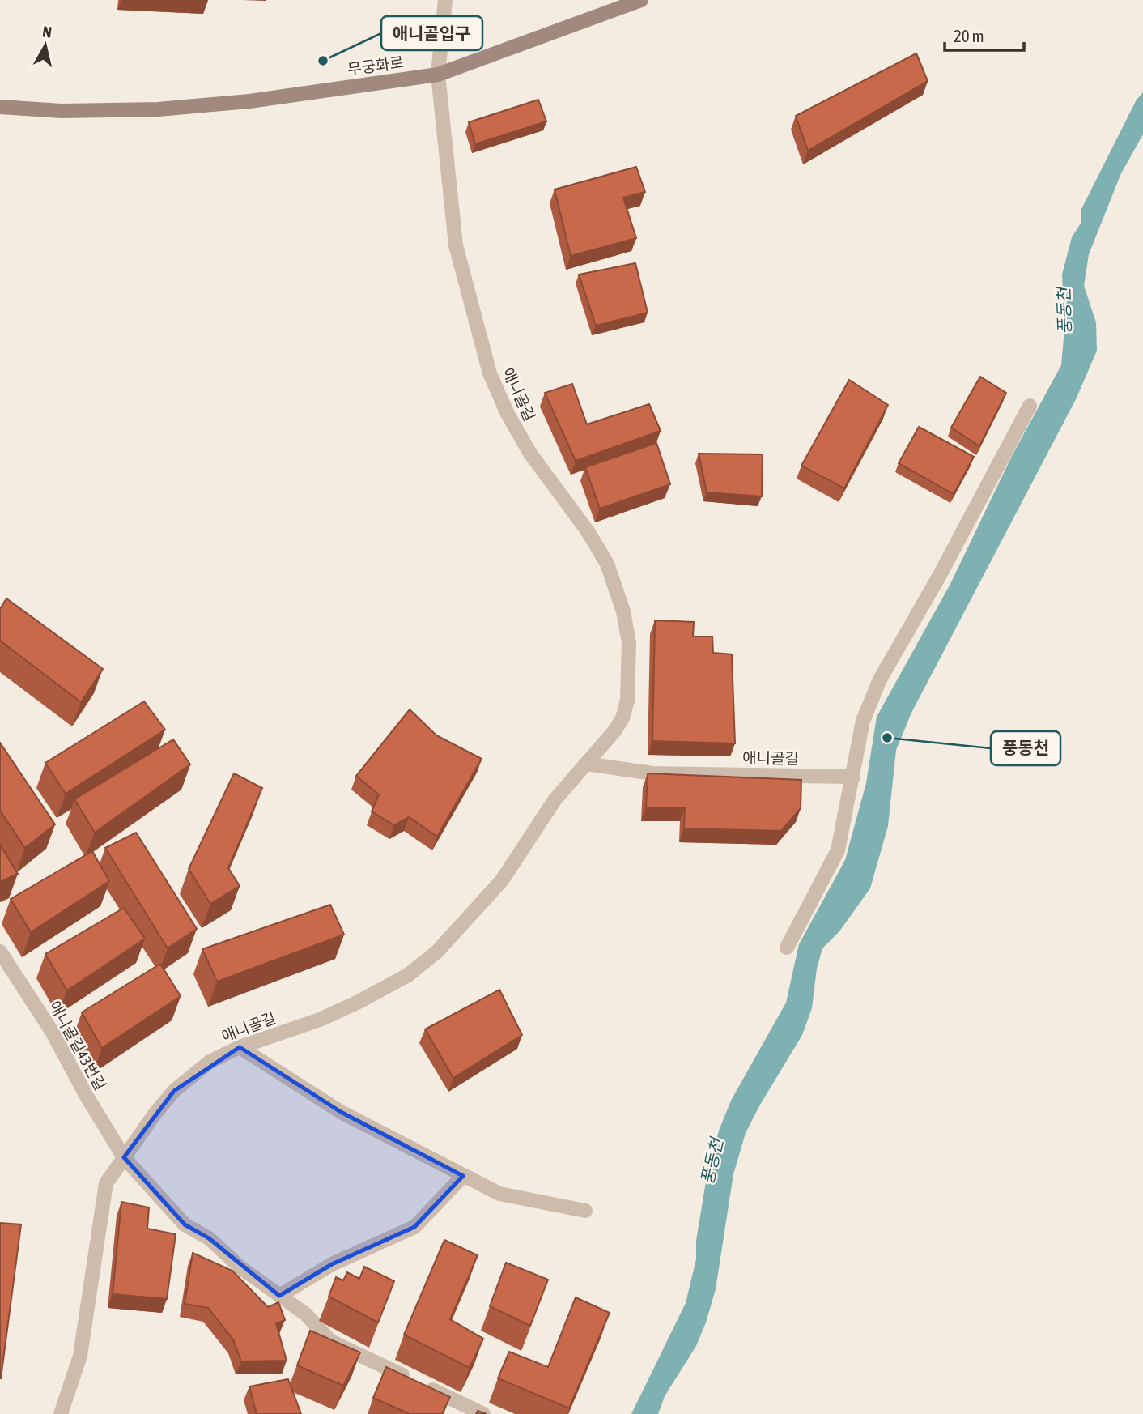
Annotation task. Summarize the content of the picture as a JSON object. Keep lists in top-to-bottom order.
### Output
{
  "streets": {
    "main road": ["무궁화로"],
    "street": ["애니골길", "애니골길43번길"]
  },
  "crossings": [
    ["무궁화로", "애니골길"],
    ["애니골길", "애니골길43번길"]
  ],
  "water": ["풍동천"],
  "places": ["애니골입구", "풍동천"],
  "scale_bar": "20 m",
  "north": "top"
}
